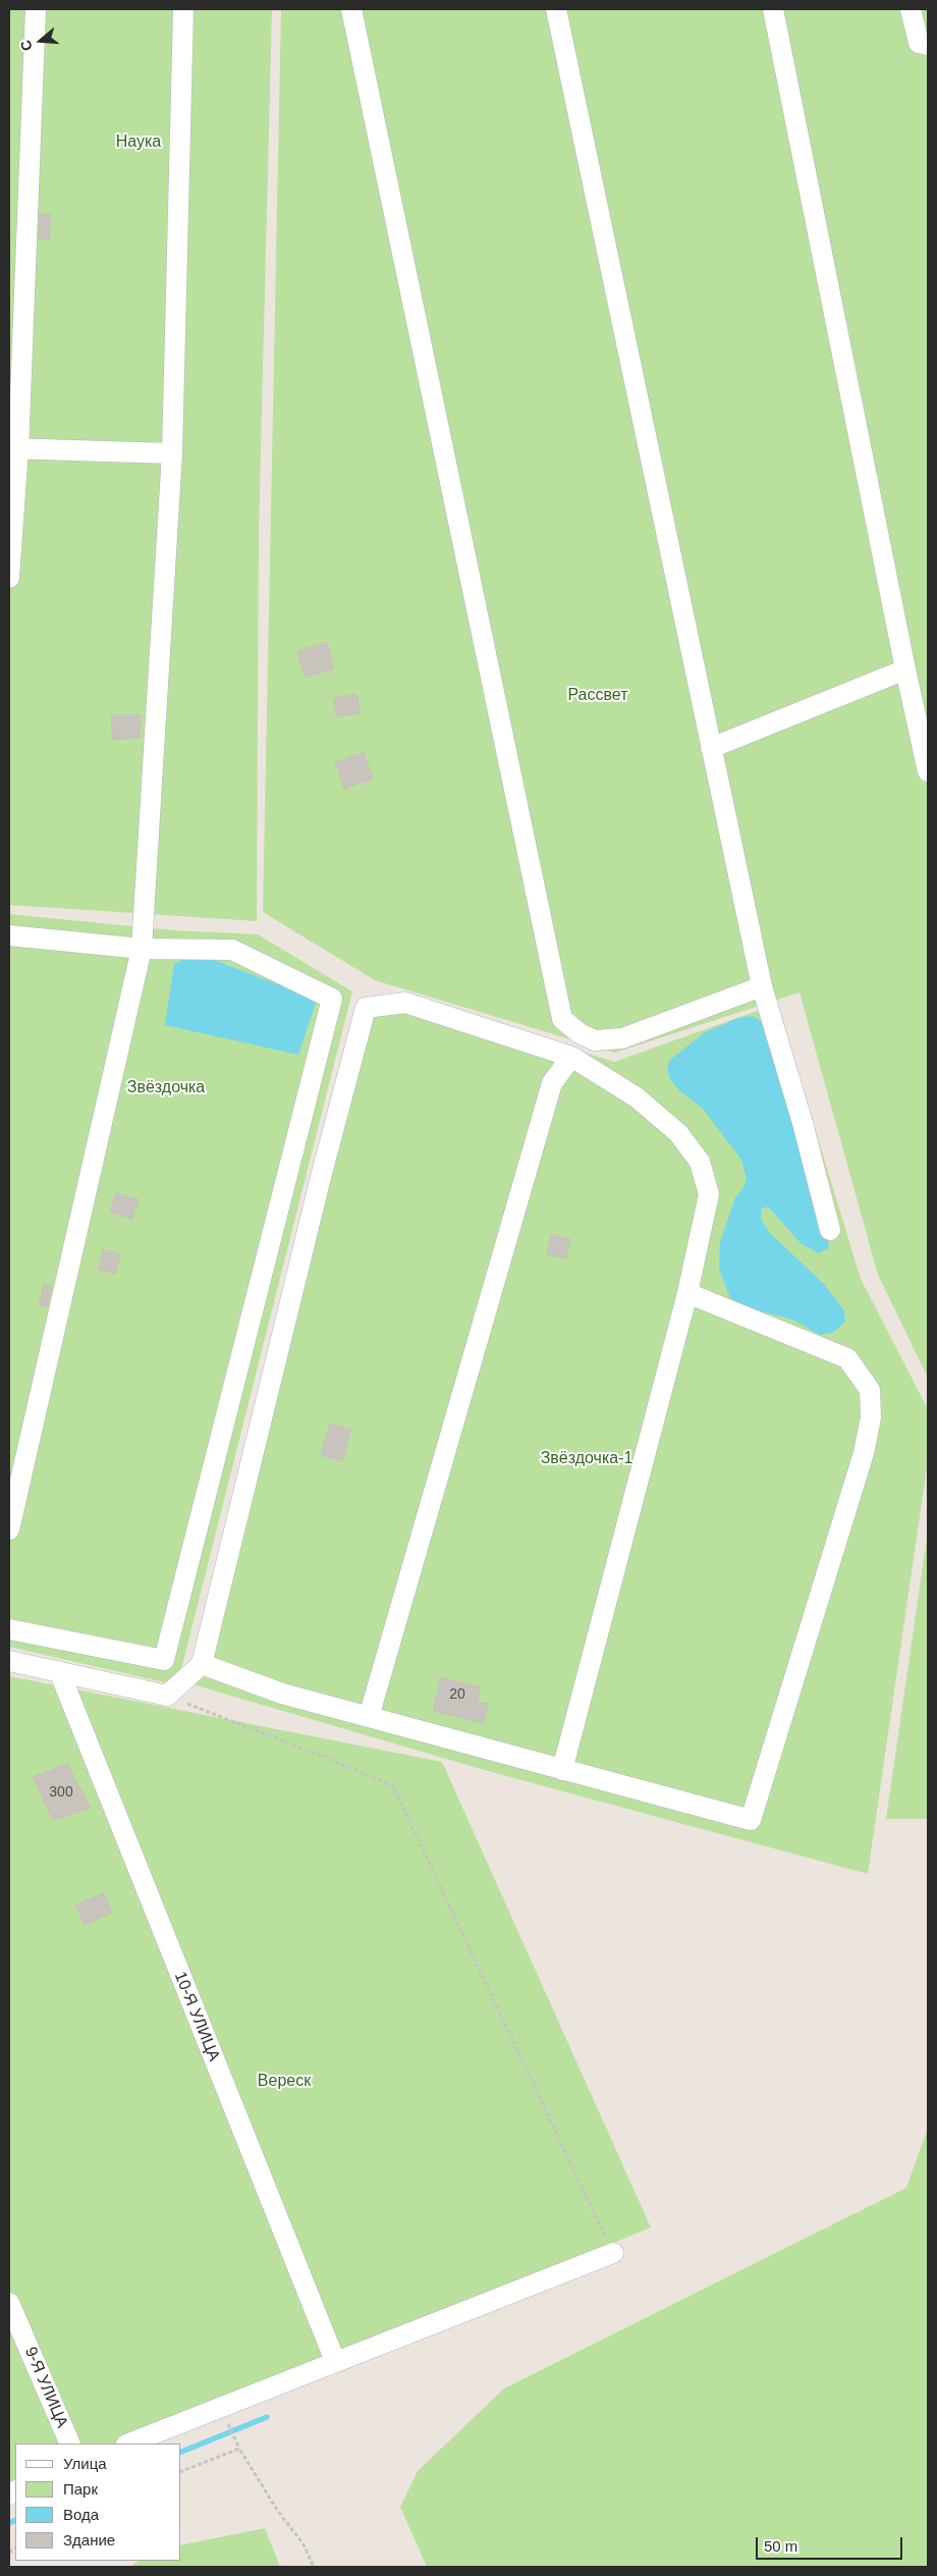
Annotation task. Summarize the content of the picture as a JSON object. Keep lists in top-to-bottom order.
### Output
{
  "streets": {
    "street": ["10-Я УЛИЦА", "9-Я УЛИЦА"]
  },
  "parks": [
    "Наука",
    "Рассвет",
    "Звёздочка",
    "Звёздочка-1",
    "Вереск"
  ],
  "house_numbers": ["20", "300"],
  "legend": [
    "Улица",
    "Парк",
    "Вода",
    "Здание"
  ],
  "scale_bar": "50 m",
  "north": "left"
}
